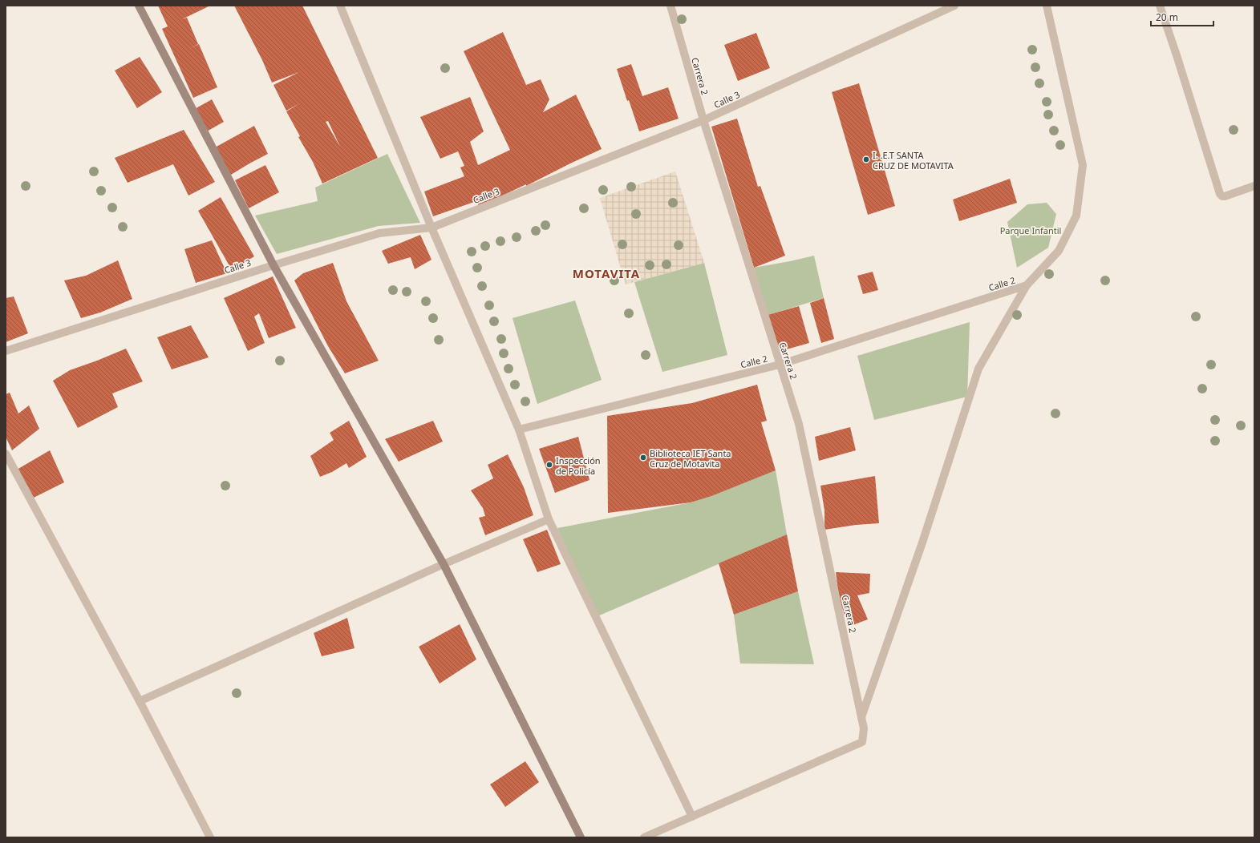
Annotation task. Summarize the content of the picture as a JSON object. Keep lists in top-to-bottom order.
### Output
{
  "streets": {
    "street": ["Carrera 2", "Calle 3", "Calle 2"]
  },
  "crossings": [
    ["Carrera 2", "Calle 3"],
    ["Carrera 2", "Calle 2"]
  ],
  "districts": ["MOTAVITA"],
  "parks": ["Parque Infantil"],
  "places": ["I. .E.T SANTA CRUZ DE MOTAVITA", "Biblioteca IET Santa Cruz de Motavita", "Inspección de Policía"],
  "scale_bar": "20 m"
}
